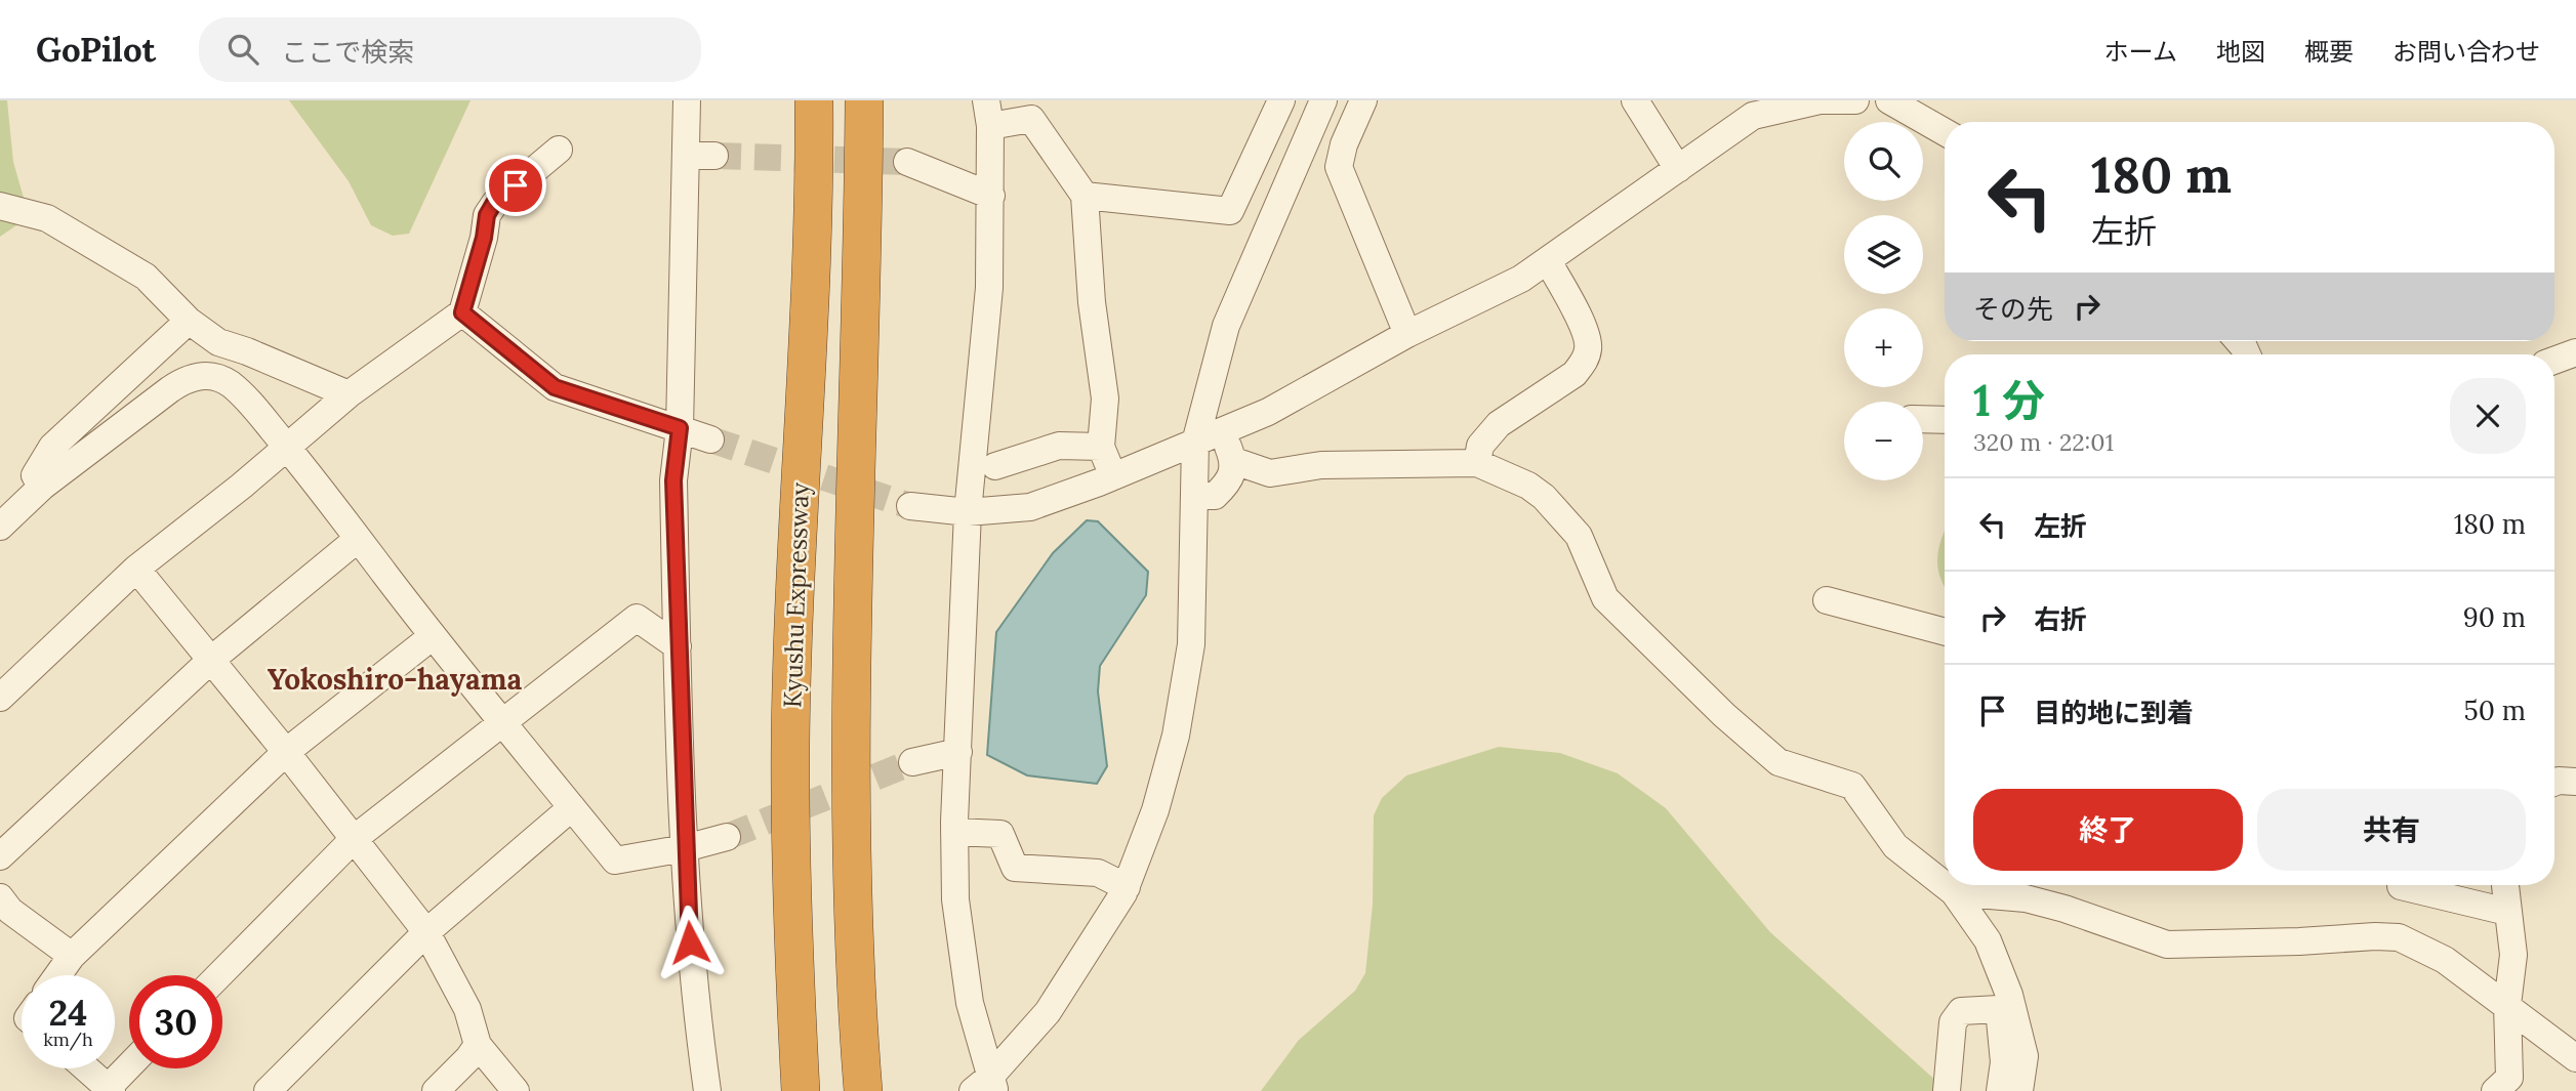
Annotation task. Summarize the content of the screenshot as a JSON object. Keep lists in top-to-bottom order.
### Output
{
  "streets": {
    "highway": ["Kyushu Expressway"]
  },
  "districts": ["Yokoshiro-hayama"],
  "page": {
    "header": "GoPilot",
    "search": "ここで検索",
    "nav": [
      "ホーム",
      "地図",
      "概要",
      "お問い合わせ"
    ],
    "map_buttons": ["+", "−"],
    "turn": ["180 m", "左折"],
    "then": "その先",
    "heading": ["1 分", "320 m · 22:01"],
    "list": [
      {
        "name": "左折",
        "value": "180 m"
      },
      {
        "name": "右折",
        "value": "90 m"
      },
      {
        "name": "目的地に到着",
        "value": "50 m"
      }
    ],
    "buttons": ["終了", "共有"],
    "speed": "24 km/h",
    "limit": "30"
  }
}
